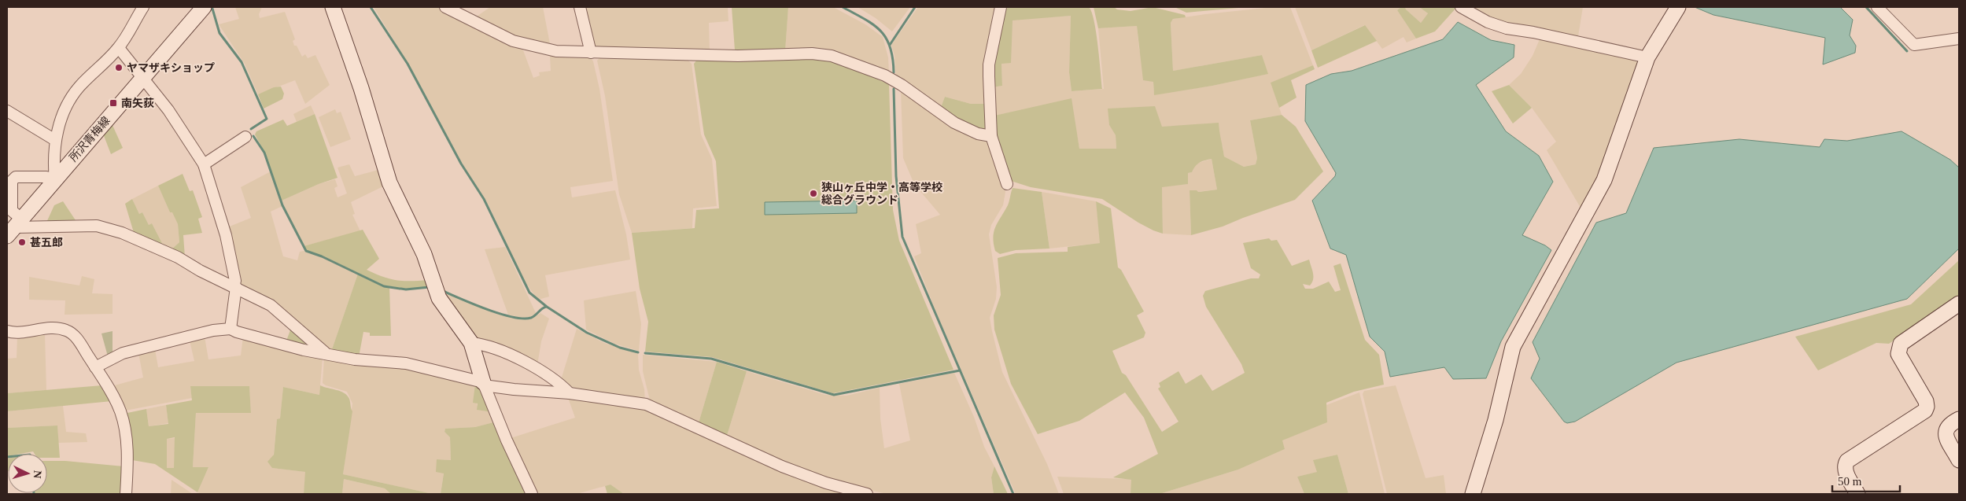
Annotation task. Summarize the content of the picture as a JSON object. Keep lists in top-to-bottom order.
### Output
{
  "streets": {
    "street": ["所沢青梅線"]
  },
  "places": {
    "other": ["ヤマザキショップ", "狭山ヶ丘中学・高等学校 総合グラウンド", "甚五郎"],
    "transit": ["南矢荻"]
  },
  "scale_bar": "50 m",
  "north": "right"
}
